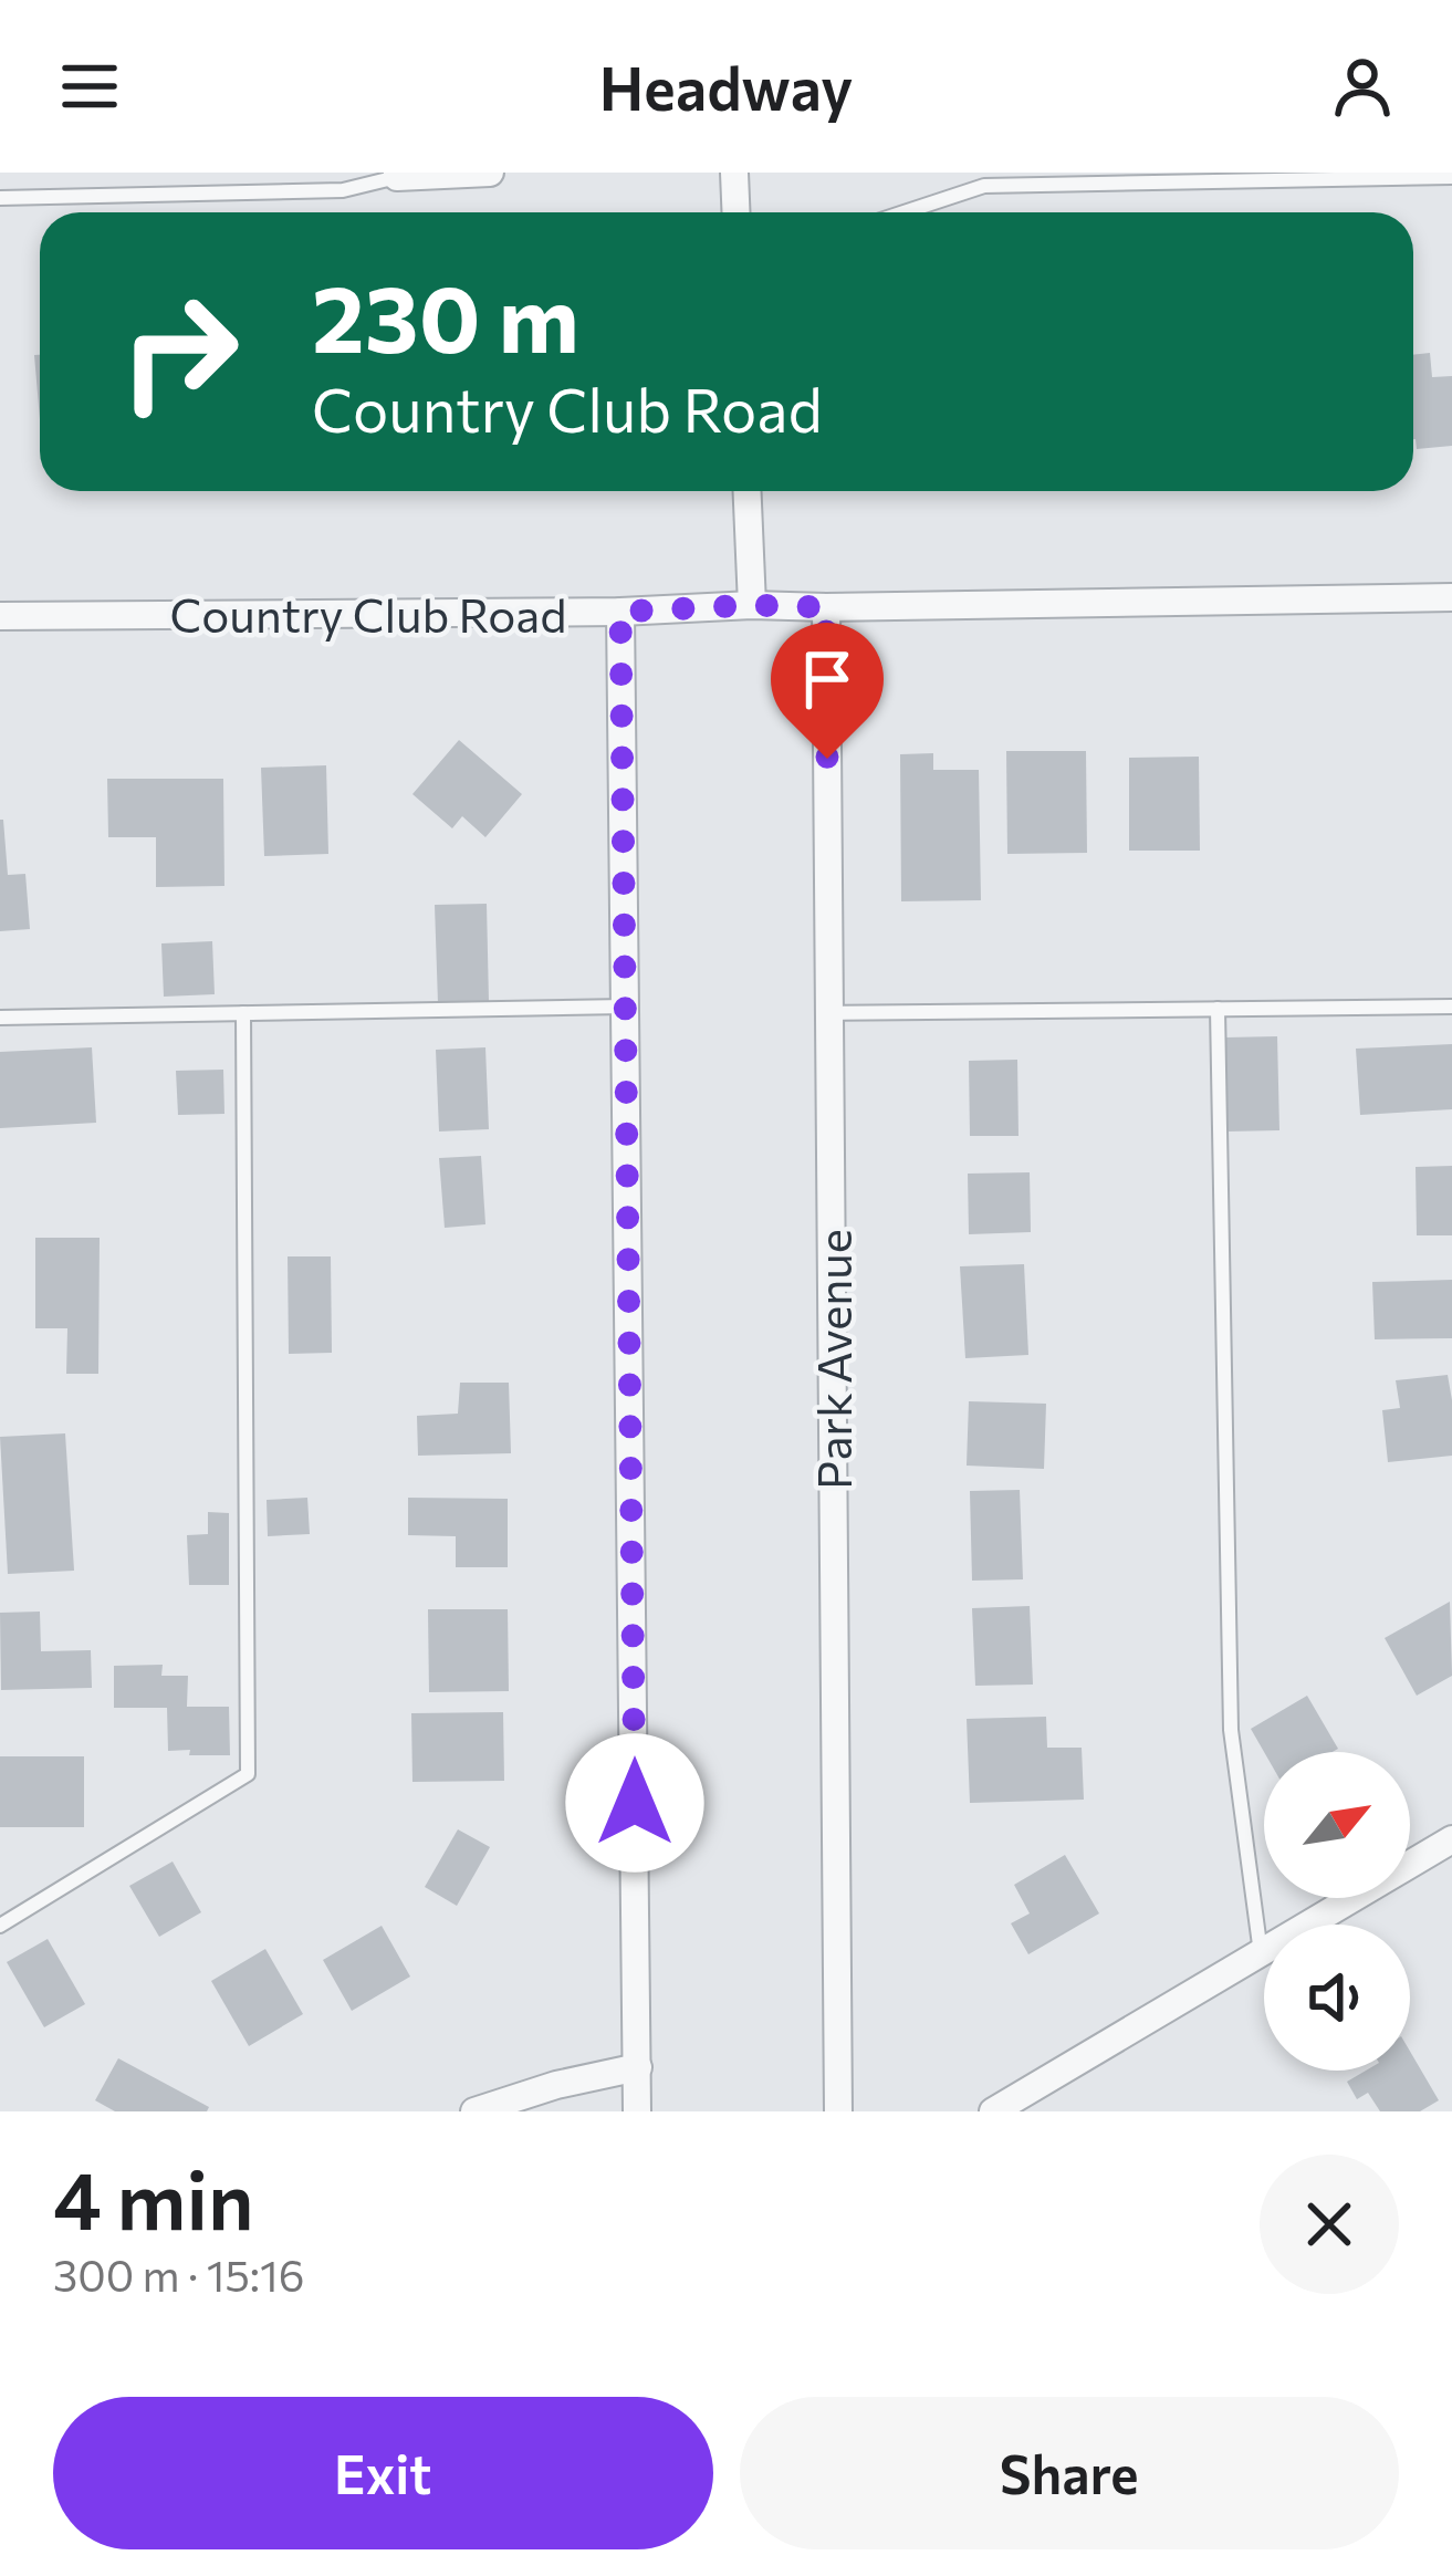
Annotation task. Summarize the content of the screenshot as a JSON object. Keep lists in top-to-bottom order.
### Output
{
  "streets": {
    "street": ["Country Club Road", "Park Avenue"]
  },
  "crossings": [
    ["Country Club Road", "Park Avenue"]
  ],
  "north": "top right",
  "page": {
    "header": "Headway",
    "turn": ["230 m", "Country Club Road"],
    "heading": ["4 min", "300 m · 15:16"],
    "buttons": ["Exit", "Share"]
  }
}
